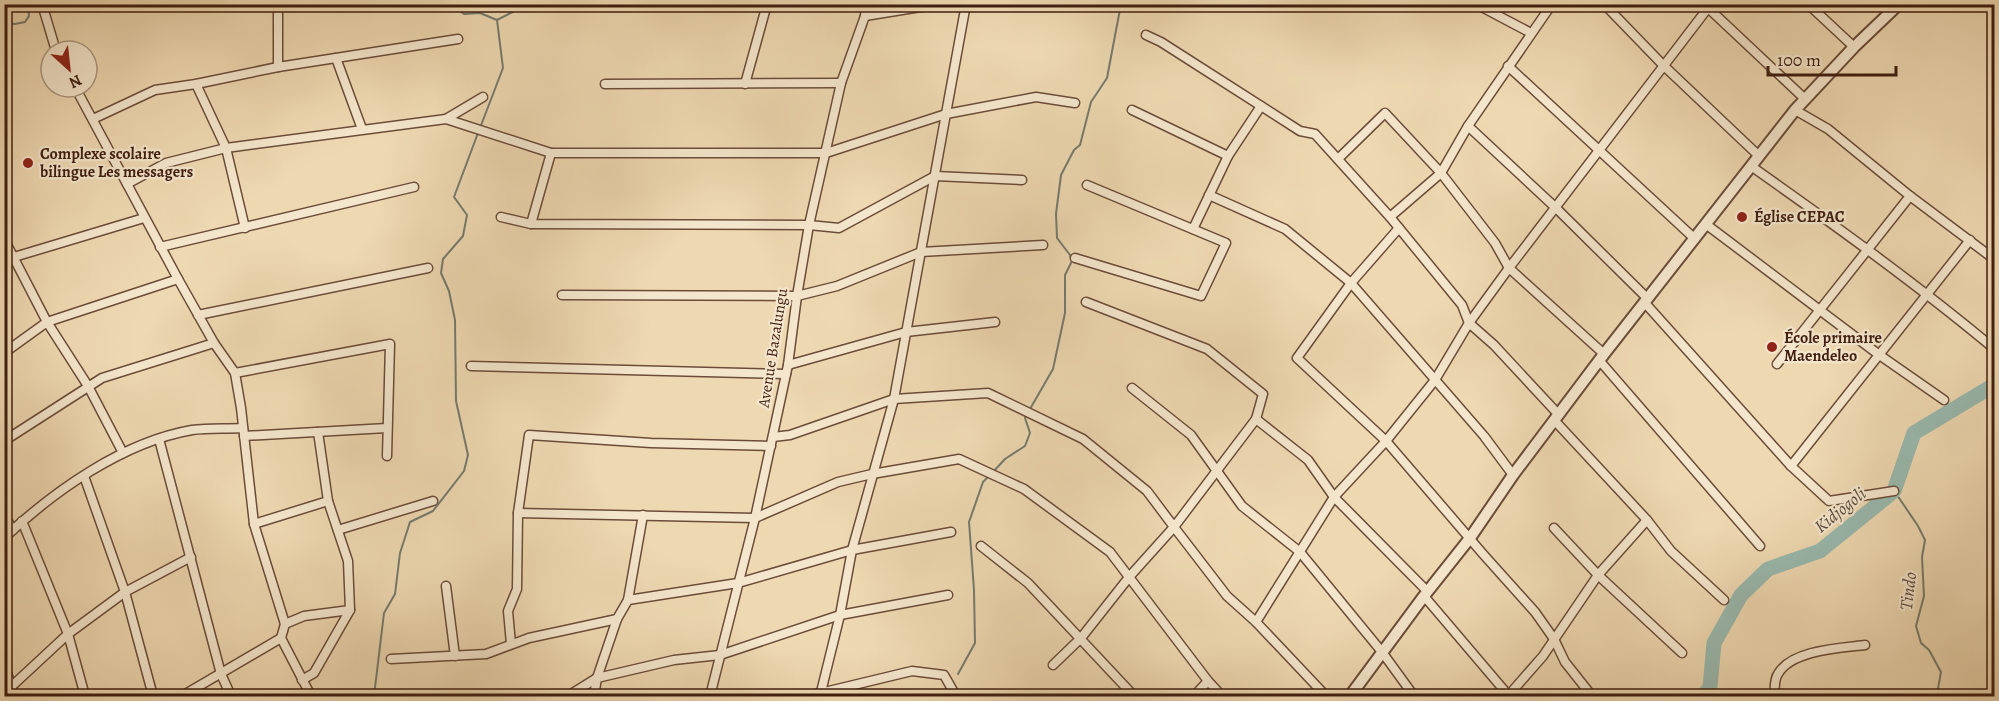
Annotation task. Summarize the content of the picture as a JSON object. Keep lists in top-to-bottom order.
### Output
{
  "streets": {
    "street": ["Avenue Bazalungu"]
  },
  "water": ["Kidjogoli", "Tindo"],
  "places": ["Complexe scolaire bilingue Les messagers", "Église CEPAC", "École primaire Maendeleo"],
  "scale_bar": "100 m",
  "north": "bottom right"
}
